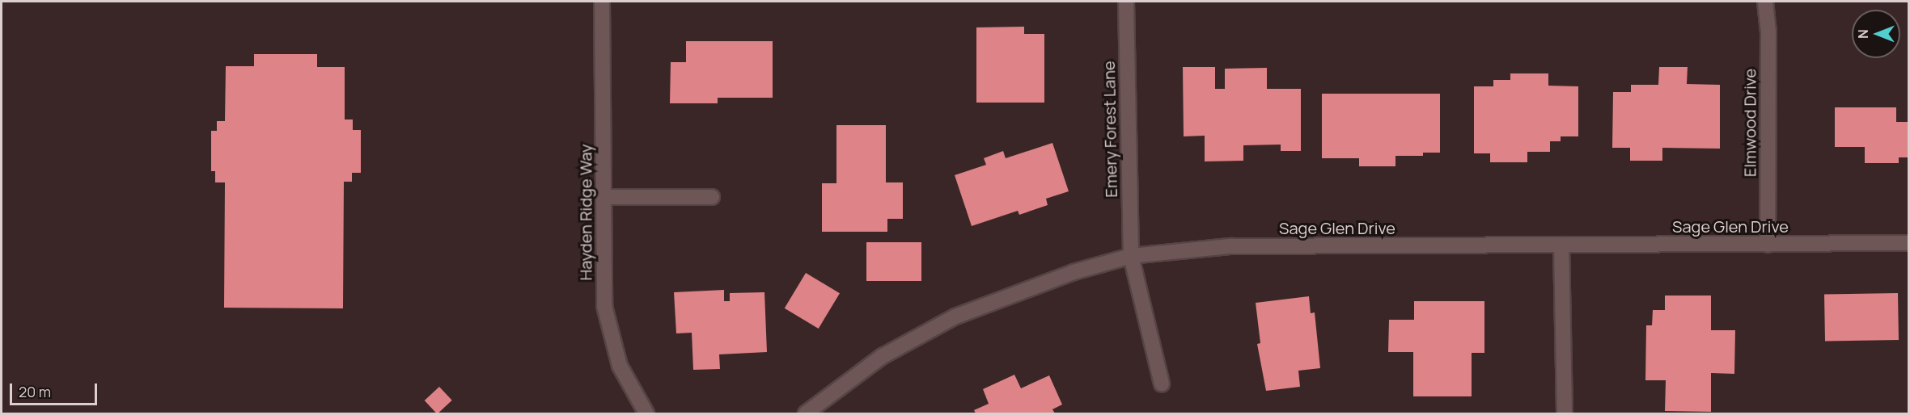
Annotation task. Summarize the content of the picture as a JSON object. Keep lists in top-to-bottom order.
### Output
{
  "streets": {
    "street": [
      "Elmwood Drive",
      "Emery Forest Lane",
      "Hayden Ridge Way",
      "Sage Glen Drive"
    ]
  },
  "crossings": [
    ["Elmwood Drive", "Sage Glen Drive"],
    ["Emery Forest Lane", "Sage Glen Drive"]
  ],
  "scale_bar": "20 m",
  "north": "left"
}
